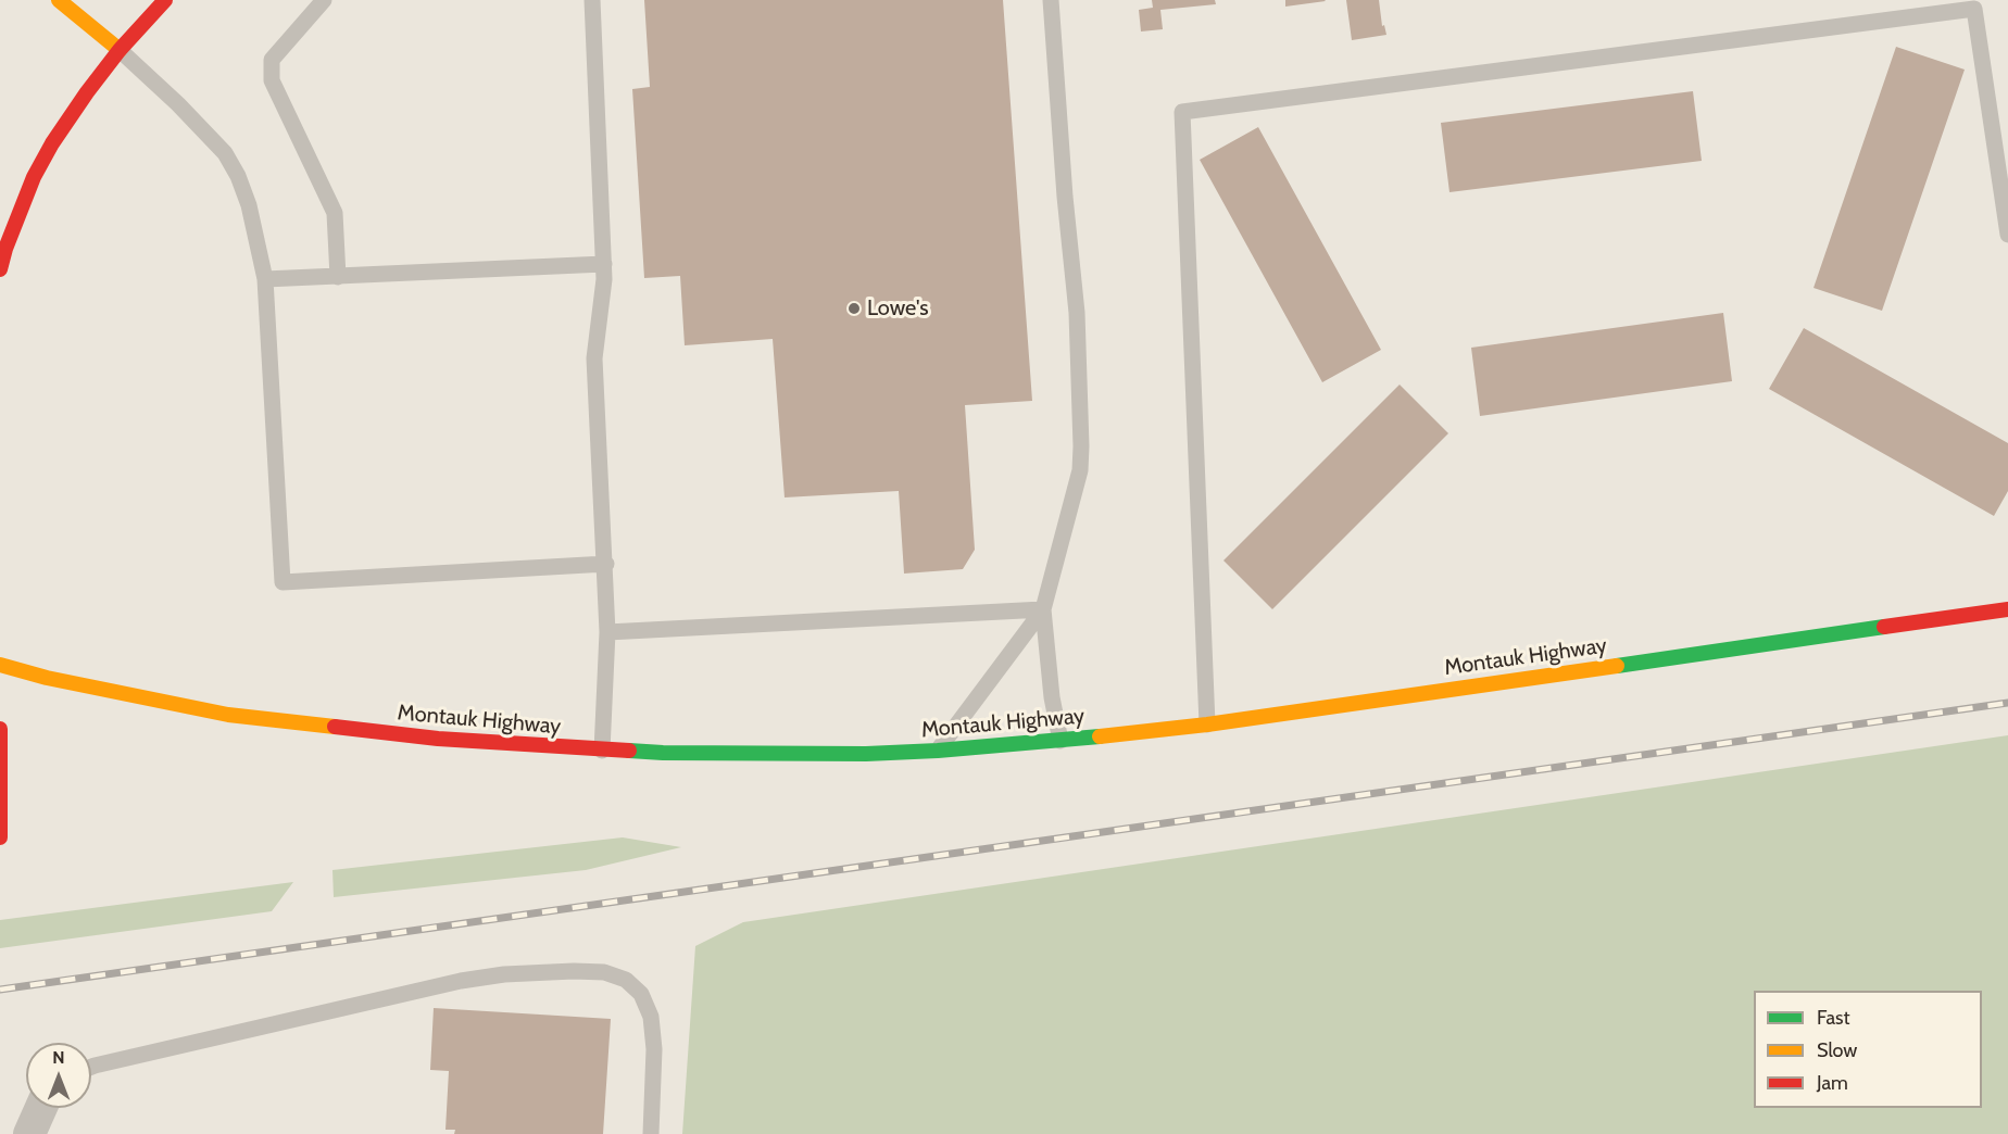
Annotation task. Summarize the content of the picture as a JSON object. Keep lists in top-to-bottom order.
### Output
{
  "streets": {
    "main road": ["Montauk Highway"]
  },
  "places": ["Lowe's"],
  "legend": ["Fast", "Slow", "Jam"],
  "north": "top"
}
